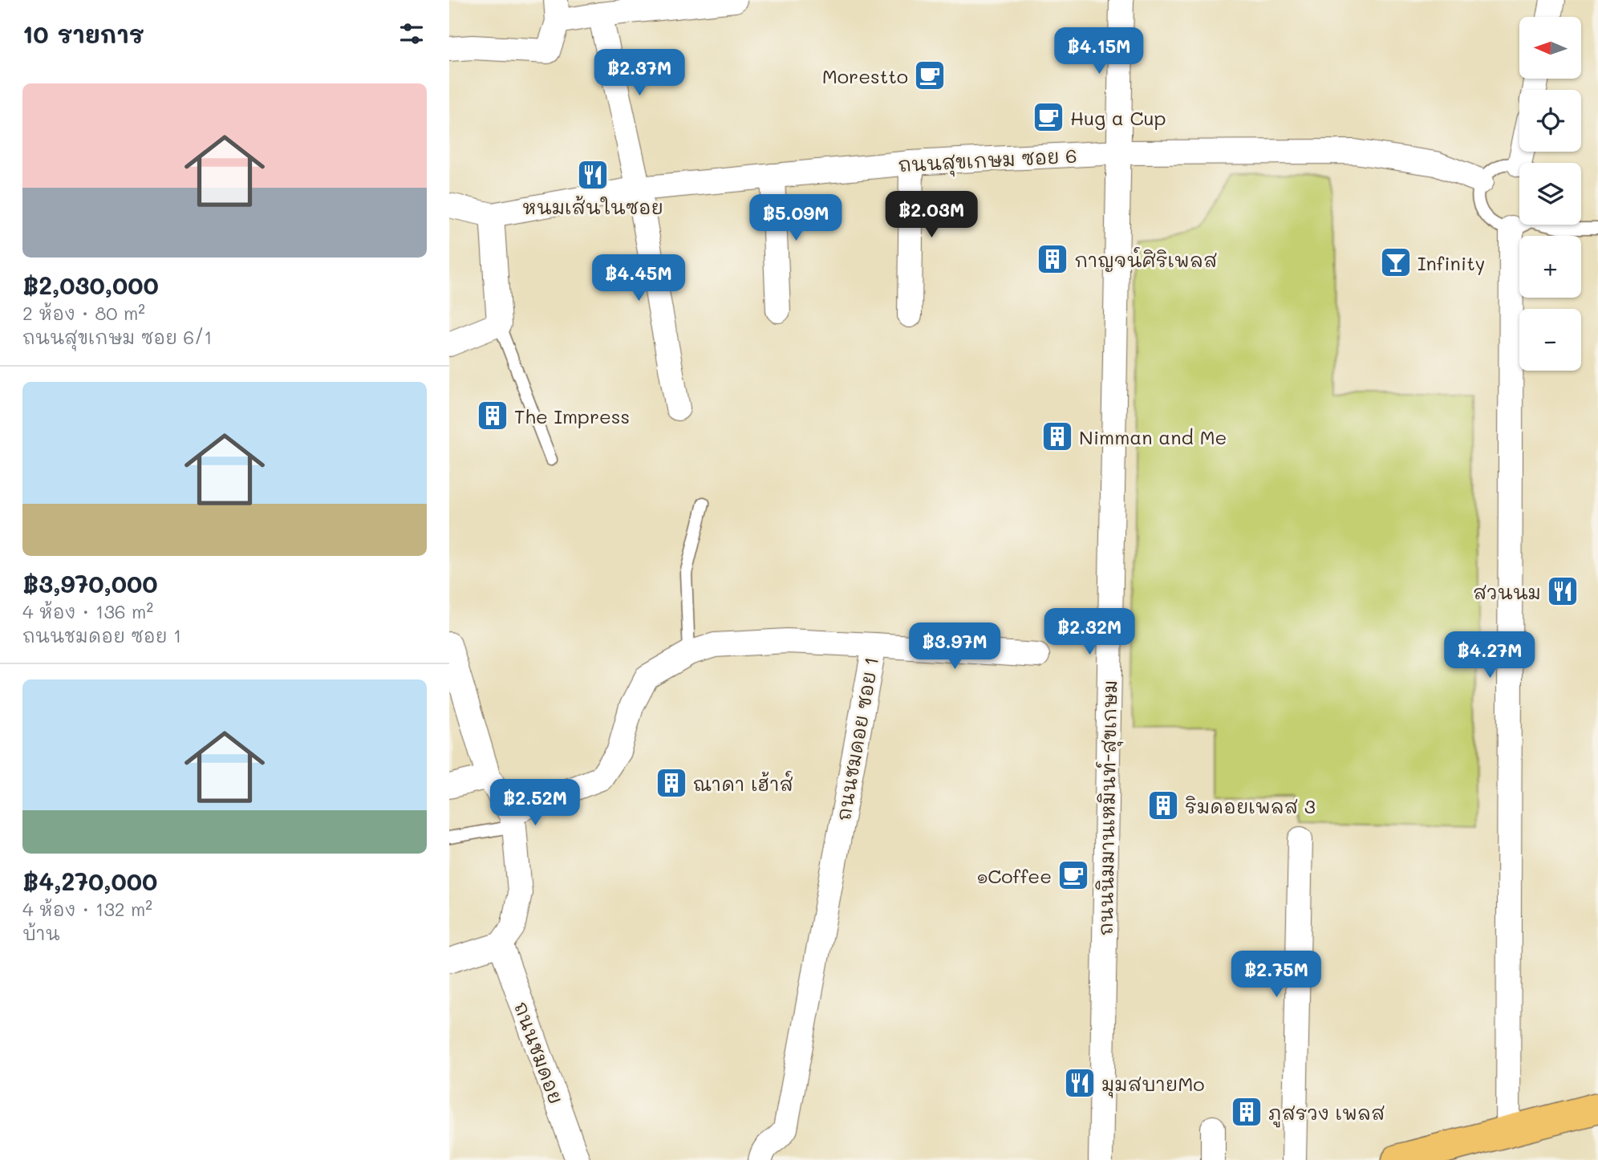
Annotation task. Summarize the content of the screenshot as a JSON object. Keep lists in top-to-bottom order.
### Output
{
  "streets": {
    "street": [
      "ถนนสุขเกษม ซอย 6",
      "ถนนชมดอย ซอย 1",
      "ถนนนิมมานเหมินท์-สุขเกษม",
      "ถนนชมดอย"
    ]
  },
  "crossings": [
    ["ถนนสุขเกษม ซอย 6", "ถนนนิมมานเหมินท์-สุขเกษม"]
  ],
  "places": {
    "cafe": ["Morestto", "Hug a Cup", "๑Coffee"],
    "restaurant": ["หนมเส้นในซอย", "สวนนม", "มุมสบายMo"],
    "building": [
      "กาญจน์ศิริเพลส",
      "The Impress",
      "Nimman and Me",
      "ณาดา เฮ้าส์",
      "ริมดอยเพลส 3",
      "ภูสรวง เพลส"
    ],
    "bar": ["Infinity"]
  },
  "north": "left",
  "page": {
    "heading": "10 รายการ",
    "map_buttons": ["+", "−"],
    "price": [
      "฿4.15M",
      "฿2.37M",
      "฿2.03M",
      "฿5.09M",
      "฿4.45M",
      "฿2.32M",
      "฿3.97M",
      "฿4.27M",
      "฿2.52M",
      "฿2.75M"
    ],
    "list": [
      {
        "name": "฿2,030,000",
        "note": "2 ห้อง · 80 m² · ถนนสุขเกษม ซอย 6/1"
      },
      {
        "name": "฿3,970,000",
        "note": "4 ห้อง · 136 m² · ถนนชมดอย ซอย 1"
      },
      {
        "name": "฿4,270,000",
        "note": "4 ห้อง · 132 m² · บ้าน"
      }
    ]
  }
}
